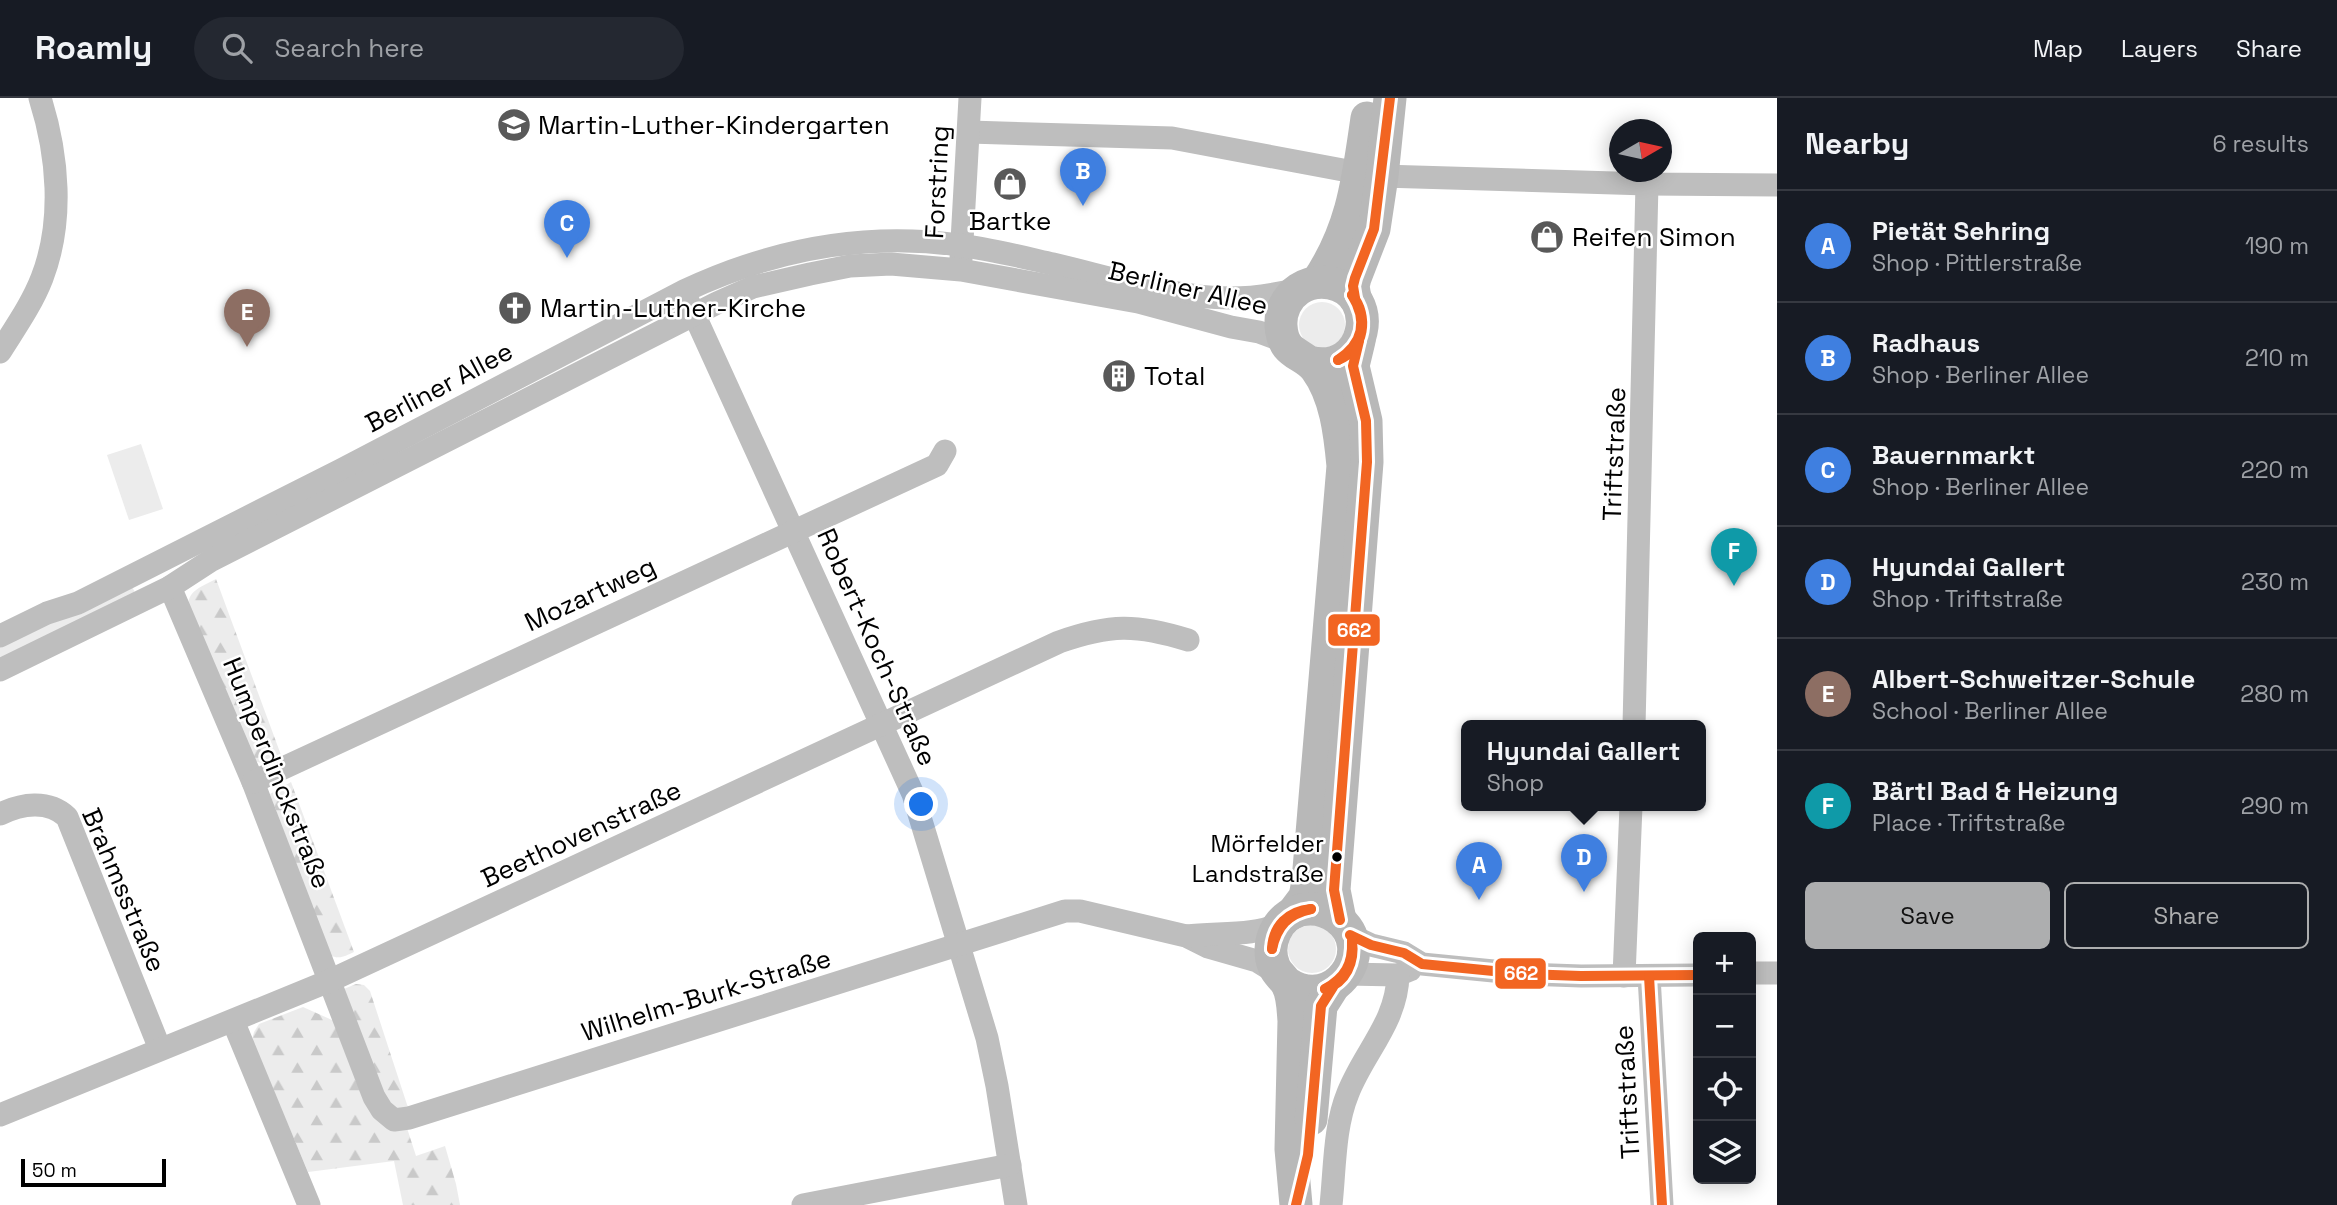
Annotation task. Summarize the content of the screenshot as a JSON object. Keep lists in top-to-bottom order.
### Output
{
  "streets": {
    "street": [
      "Forstring",
      "Berliner Allee",
      "Triftstraße",
      "Mozartweg",
      "Robert-Koch-Straße",
      "Humperdinckstraße",
      "Beethovenstraße",
      "Brahmsstraße",
      "Wilhelm-Burk-Straße"
    ]
  },
  "crossings": [
    ["Forstring", "Berliner Allee"],
    ["Berliner Allee", "Robert-Koch-Straße"],
    ["Berliner Allee", "Humperdinckstraße"],
    ["Mozartweg", "Robert-Koch-Straße"],
    ["Mozartweg", "Humperdinckstraße"],
    ["Robert-Koch-Straße", "Beethovenstraße"],
    ["Robert-Koch-Straße", "Wilhelm-Burk-Straße"],
    ["Humperdinckstraße", "Beethovenstraße"],
    ["Humperdinckstraße", "Wilhelm-Burk-Straße"],
    ["Beethovenstraße", "Brahmsstraße"],
    ["Beethovenstraße", "Wilhelm-Burk-Straße"]
  ],
  "places": {
    "school or university": ["Martin-Luther-Kindergarten"],
    "shop": ["Bartke", "Reifen Simon"],
    "church": ["Martin-Luther-Kirche"],
    "building": ["Total"],
    "other": ["Mörfelder Landstraße"]
  },
  "lines": ["transit line 662"],
  "scale_bar": "50 m",
  "north": "right",
  "page": {
    "header": "Roamly",
    "search": "Search here",
    "nav": ["Map", "Layers", "Share"],
    "heading": ["Nearby", "6 results"],
    "pins": [
      "B",
      "C",
      "E",
      "F",
      "D",
      "A"
    ],
    "list": [
      {
        "mark": "A",
        "name": "Pietät Sehring",
        "note": "Shop · Pittlerstraße",
        "value": "190 m"
      },
      {
        "mark": "B",
        "name": "Radhaus",
        "note": "Shop · Berliner Allee",
        "value": "210 m"
      },
      {
        "mark": "C",
        "name": "Bauernmarkt",
        "note": "Shop · Berliner Allee",
        "value": "220 m"
      },
      {
        "mark": "D",
        "name": "Hyundai Gallert",
        "note": "Shop · Triftstraße",
        "value": "230 m"
      },
      {
        "mark": "E",
        "name": "Albert-Schweitzer-Schule",
        "note": "School · Berliner Allee",
        "value": "280 m"
      },
      {
        "mark": "F",
        "name": "Bärtl Bad & Heizung",
        "note": "Place · Triftstraße",
        "value": "290 m"
      }
    ],
    "popup": ["Hyundai Gallert", "Shop"],
    "buttons": ["Save", "Share"],
    "map_buttons": ["+", "−"],
    "scale": "50 m"
  }
}
